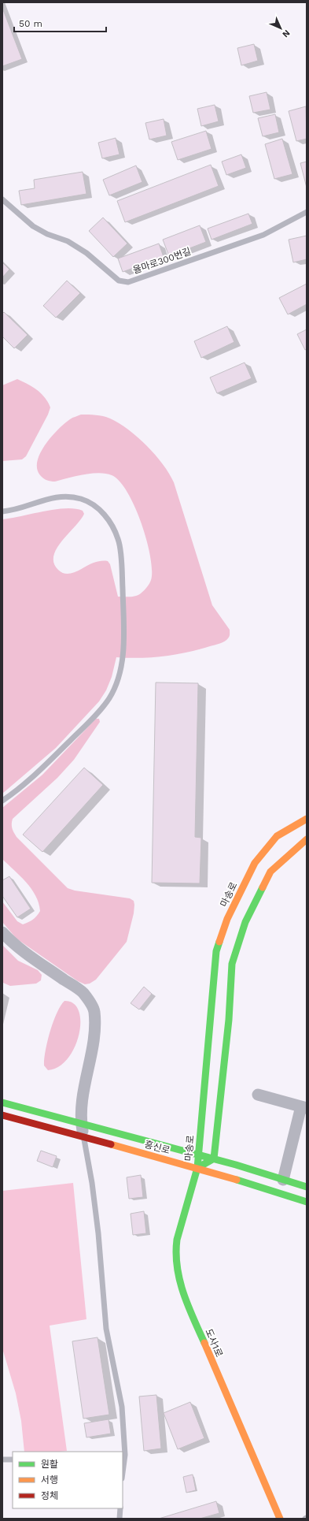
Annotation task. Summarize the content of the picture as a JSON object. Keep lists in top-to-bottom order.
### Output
{
  "streets": {
    "street": ["마송로", "흥신로", "도사1로"],
    "lane": ["율마로300번길"]
  },
  "crossings": [
    ["마송로", "흥신로"],
    ["마송로", "도사1로"],
    ["흥신로", "도사1로"]
  ],
  "legend": ["원활", "서행", "정체"],
  "scale_bar": "50 m",
  "north": "bottom right"
}
